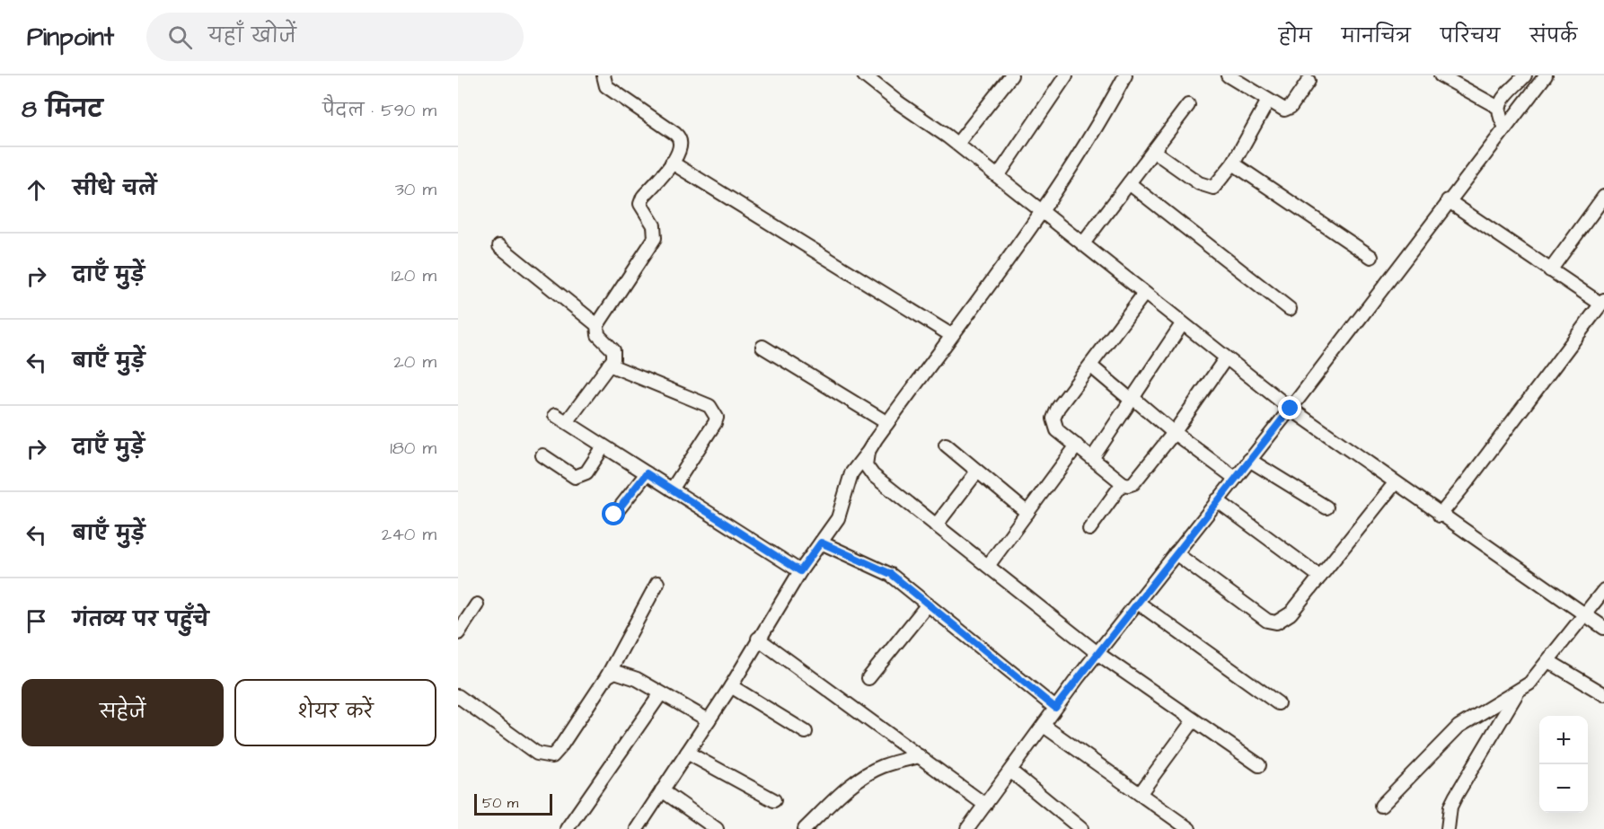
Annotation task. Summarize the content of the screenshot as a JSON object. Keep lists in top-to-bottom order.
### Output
{
  "scale_bar": "50 m",
  "page": {
    "header": "Pinpoint",
    "search": "यहाँ खोजें",
    "nav": [
      "होम",
      "मानचित्र",
      "परिचय",
      "संपर्क"
    ],
    "heading": ["8 मिनट", "पैदल · 590 m"],
    "list": [
      ["सीधे चलें", "30 m"],
      ["दाएँ मुड़ें", "120 m"],
      ["बाएँ मुड़ें", "20 m"],
      ["दाएँ मुड़ें", "180 m"],
      ["बाएँ मुड़ें", "240 m"],
      "गंतव्य पर पहुँचे"
    ],
    "buttons": ["सहेजें", "शेयर करें"],
    "map_buttons": ["+", "−"],
    "scale": "50 m"
  }
}
